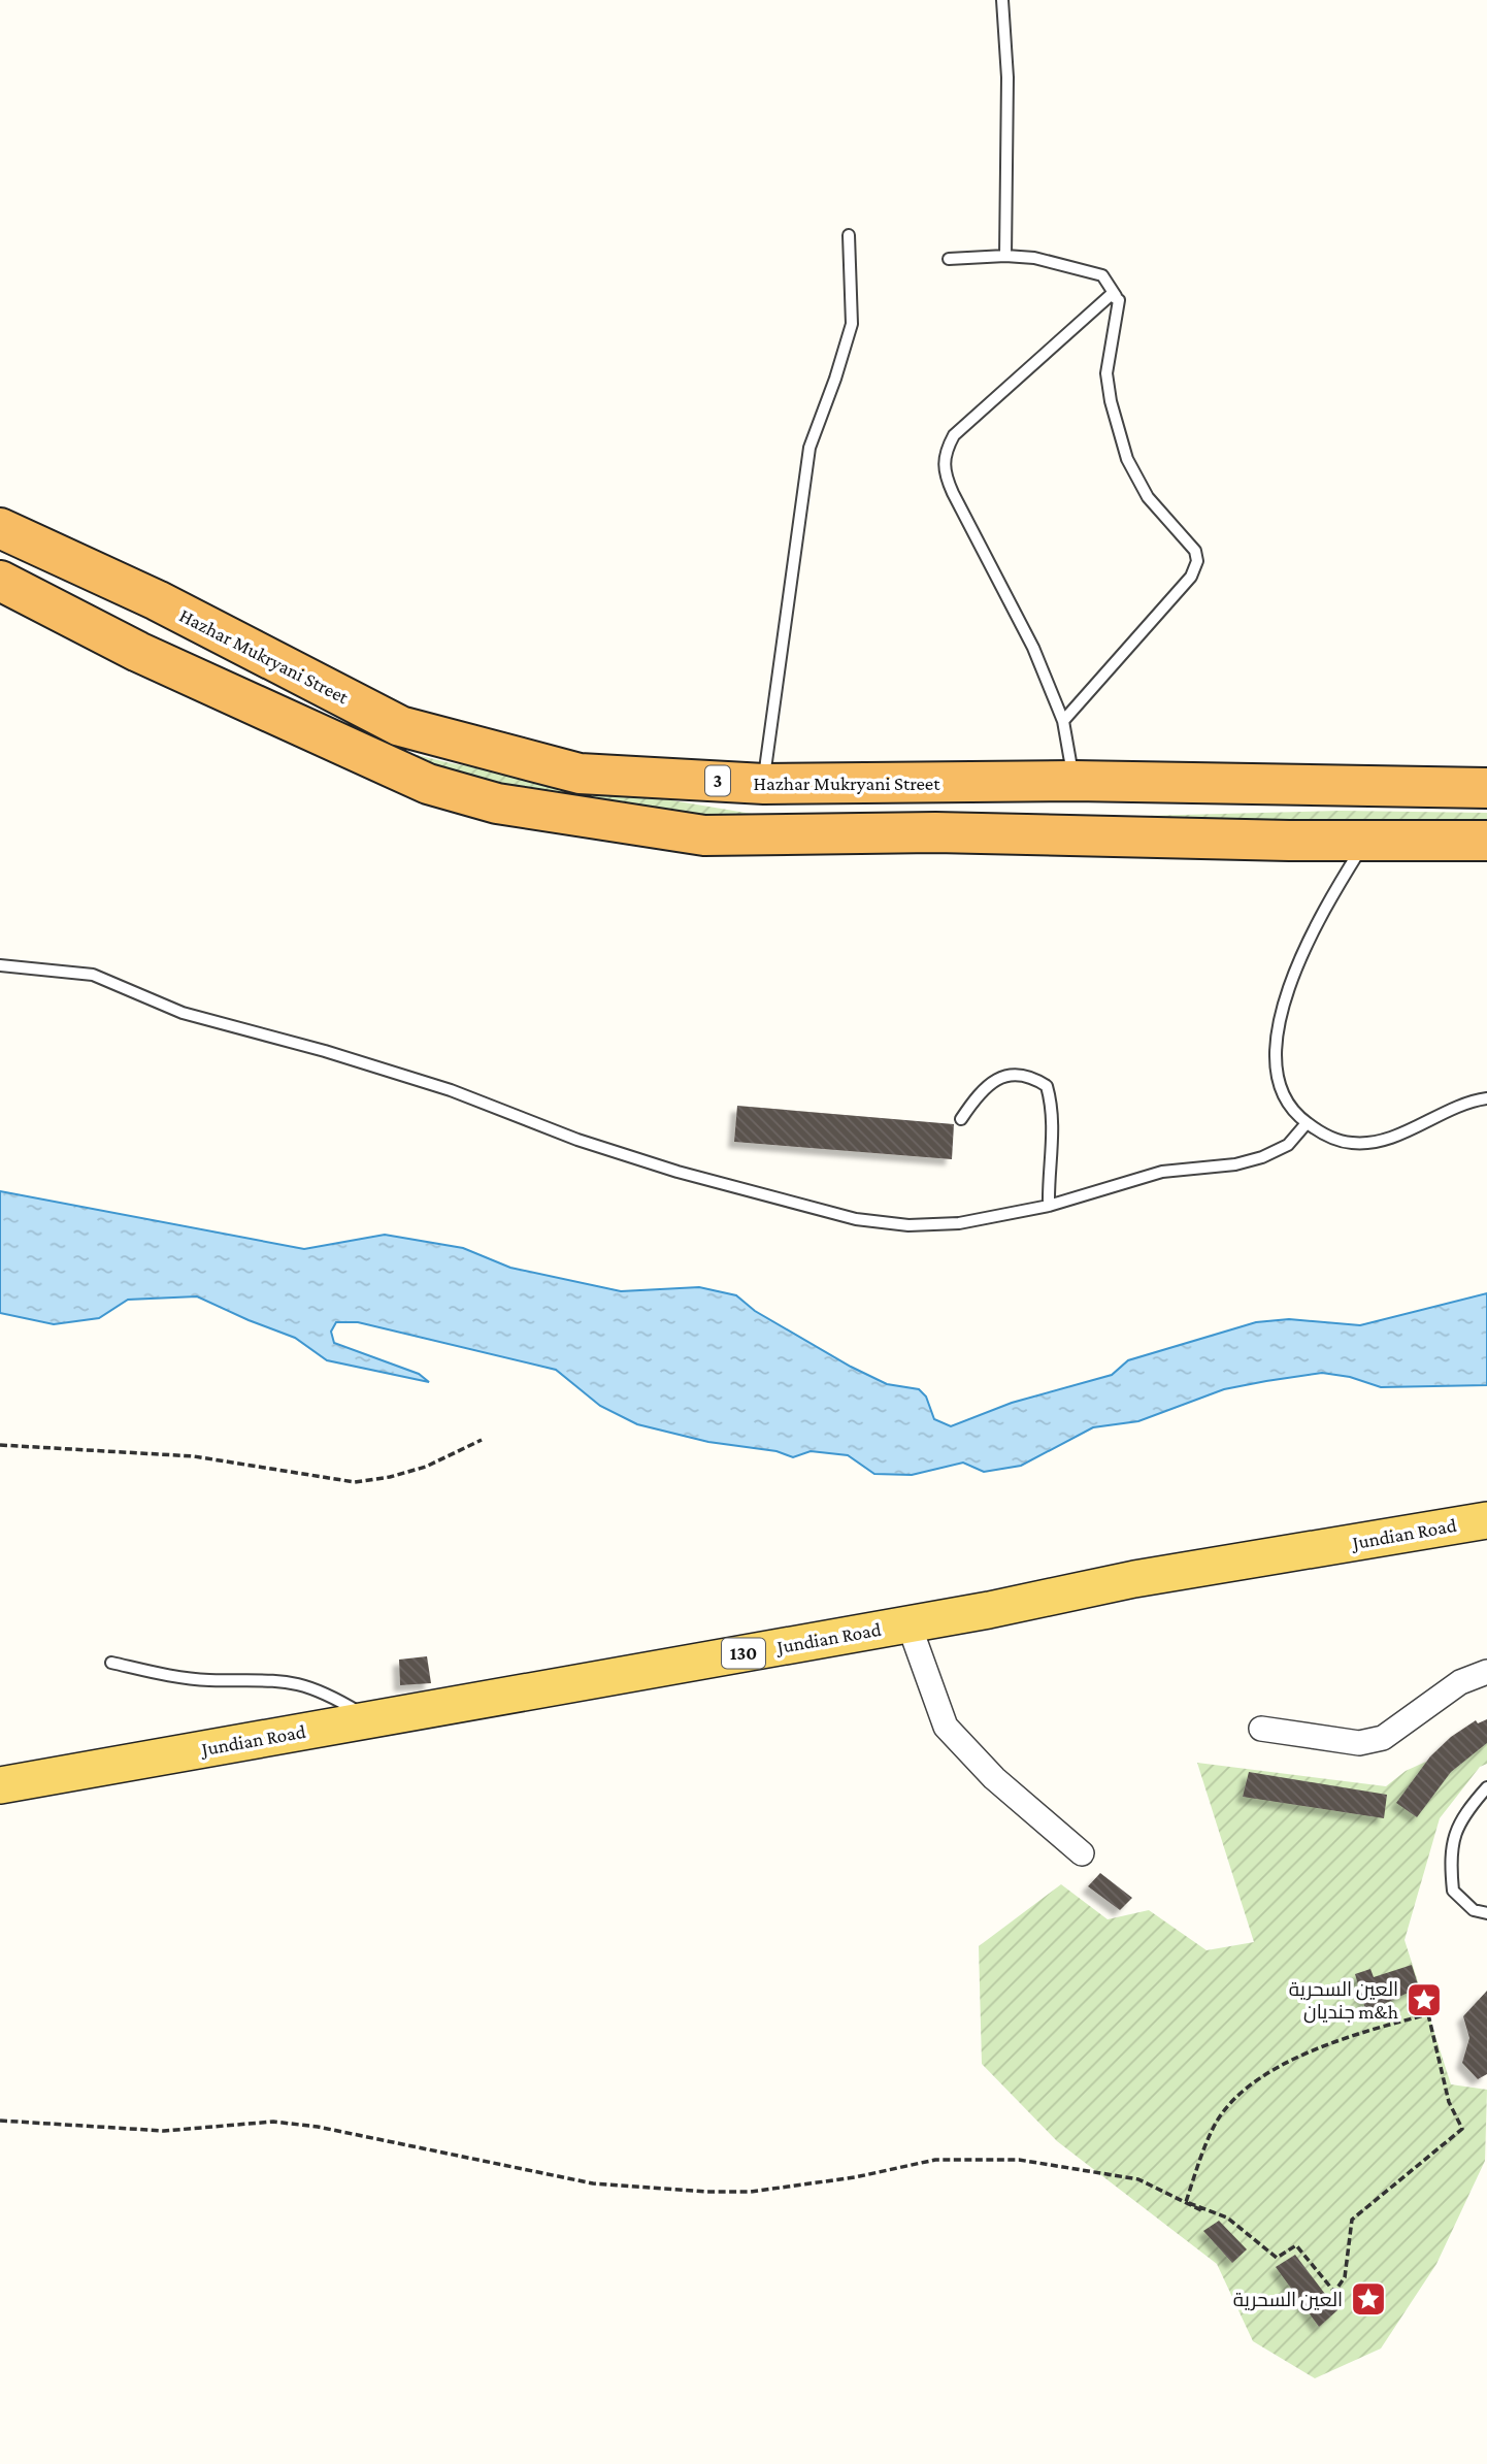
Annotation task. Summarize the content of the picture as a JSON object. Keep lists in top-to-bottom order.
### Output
{
  "streets": {
    "highway": ["Hazhar Mukryani Street", "3"],
    "main road": ["Jundian Road", "130"]
  },
  "places": {
    "place": ["العين السحرية جنديان m&h", "العين السحرية"]
  }
}
